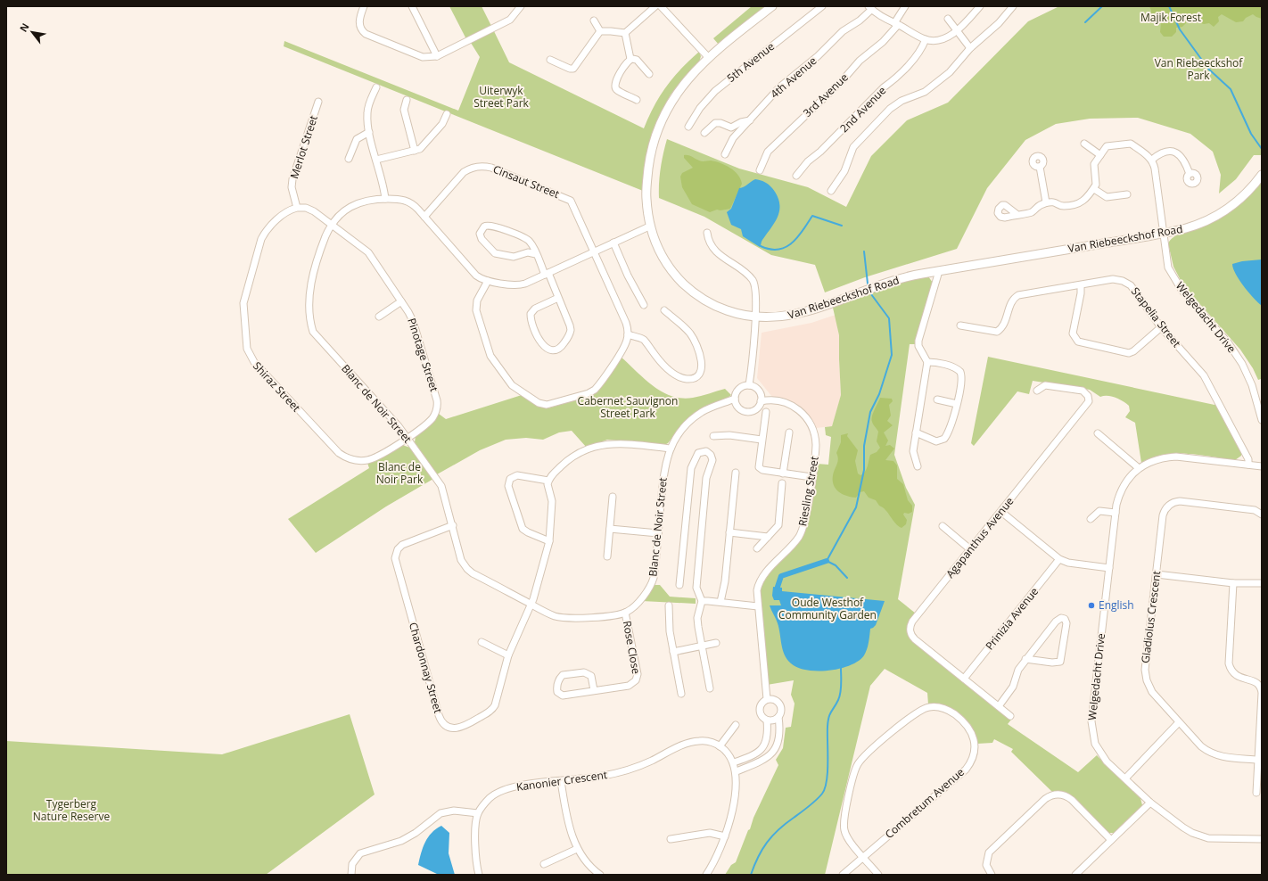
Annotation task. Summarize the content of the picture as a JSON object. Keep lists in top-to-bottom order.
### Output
{
  "streets": {
    "street": [
      "5th Avenue",
      "4th Avenue",
      "3rd Avenue",
      "2nd Avenue",
      "Merlot Street",
      "Cinsaut Street",
      "Van Riebeeckshof Road",
      "Stapelia Street",
      "Welgedacht Drive",
      "Pinotage Street",
      "Shiraz Street",
      "Blanc de Noir Street",
      "Riesling Street",
      "Agapanthus Avenue",
      "Gladiolus Crescent",
      "Prinizia Avenue",
      "Rose Close",
      "Chardonnay Street",
      "Kanonier Crescent",
      "Combretum Avenue"
    ]
  },
  "crossings": [
    ["Merlot Street", "Shiraz Street"],
    ["Cinsaut Street", "Blanc de Noir Street"],
    ["Van Riebeeckshof Road", "Welgedacht Drive"],
    ["Van Riebeeckshof Road", "Blanc de Noir Street"],
    ["Stapelia Street", "Welgedacht Drive"],
    ["Pinotage Street", "Shiraz Street"],
    ["Pinotage Street", "Blanc de Noir Street"],
    ["Shiraz Street", "Blanc de Noir Street"],
    ["Blanc de Noir Street", "Riesling Street"],
    ["Blanc de Noir Street", "Rose Close"],
    ["Blanc de Noir Street", "Chardonnay Street"],
    ["Agapanthus Avenue", "Prinizia Avenue"]
  ],
  "parks": [
    "Majik Forest",
    "Van Riebeeckshof Park",
    "Uiterwyk Street Park",
    "Cabernet Sauvignon Street Park",
    "Blanc de Noir Park",
    "Oude Westhof Community Garden",
    "Tygerberg Nature Reserve"
  ],
  "places": ["English"],
  "north": "top left"
}
